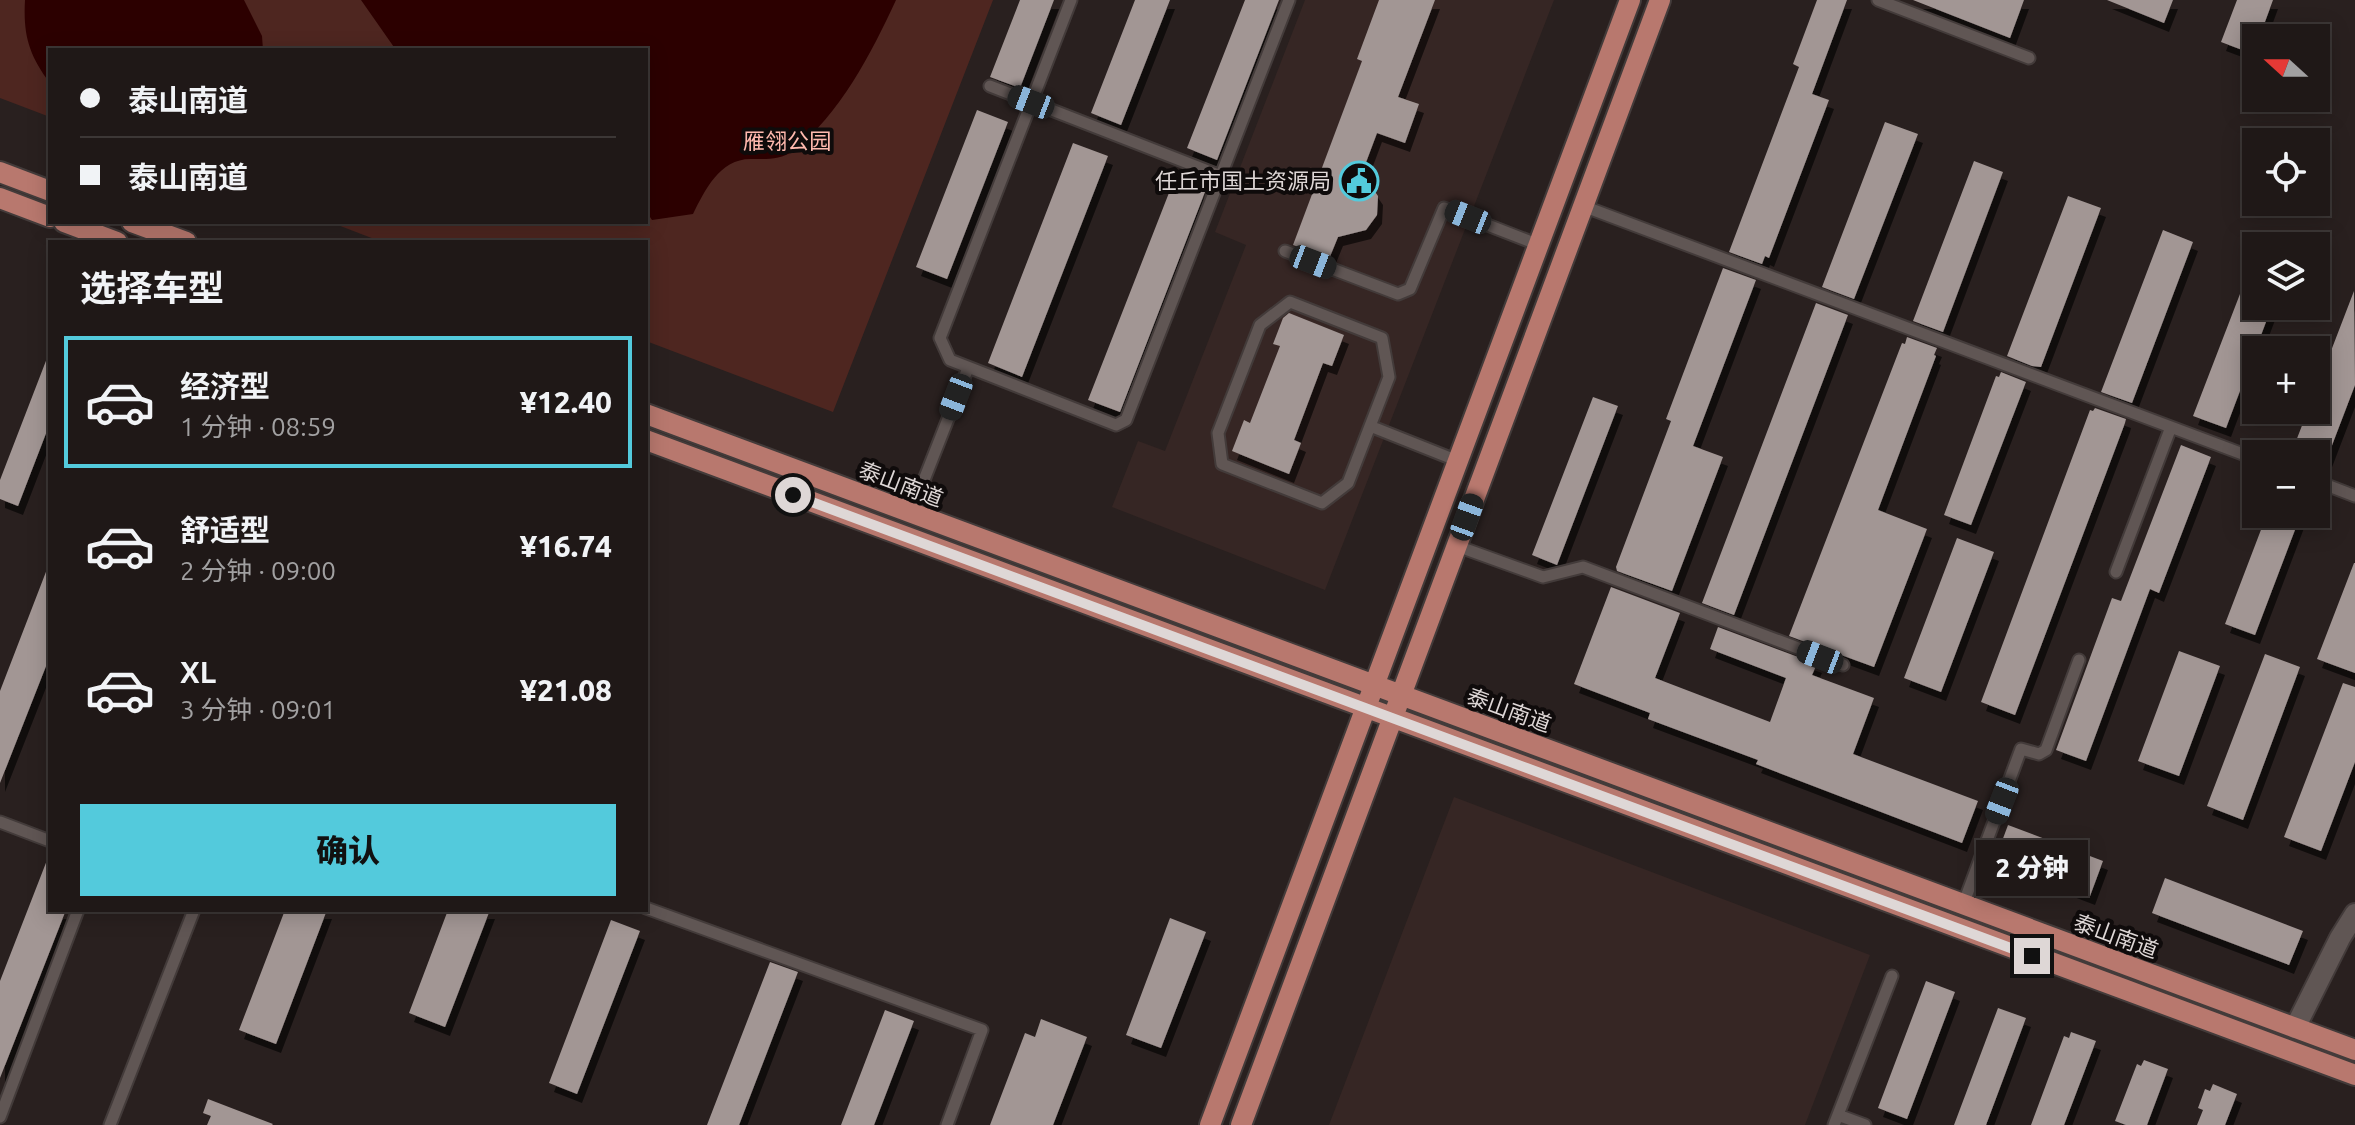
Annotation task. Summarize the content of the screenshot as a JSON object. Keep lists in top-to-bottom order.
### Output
{
  "streets": {
    "main road": ["泰山南道"]
  },
  "parks": ["雁翎公园"],
  "places": {
    "public building": ["任丘市国土资源局"]
  },
  "north": "left",
  "page": {
    "map_buttons": ["+", "−"],
    "banner": ["泰山南道", "泰山南道"],
    "heading": "选择车型",
    "list": [
      {
        "name": "经济型",
        "note": "1 分钟 · 08:59",
        "value": "¥12.40"
      },
      {
        "name": "舒适型",
        "note": "2 分钟 · 09:00",
        "value": "¥16.74"
      },
      {
        "name": "XL",
        "note": "3 分钟 · 09:01",
        "value": "¥21.08"
      }
    ],
    "buttons": "确认",
    "bubble": "2 分钟"
  }
}
